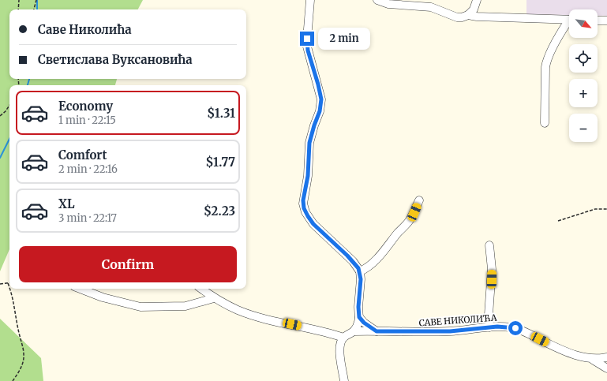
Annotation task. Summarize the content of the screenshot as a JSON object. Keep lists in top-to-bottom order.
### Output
{
  "streets": {
    "street": ["САВЕ НИКОЛИЋА"]
  },
  "north": "bottom right",
  "page": {
    "map_buttons": ["+", "−"],
    "banner": ["Саве Николића", "Светислава Вуксановића"],
    "bubble": "2 min",
    "list": [
      {
        "name": "Economy",
        "note": "1 min · 22:15",
        "value": "$1.31"
      },
      {
        "name": "Comfort",
        "note": "2 min · 22:16",
        "value": "$1.77"
      },
      {
        "name": "XL",
        "note": "3 min · 22:17",
        "value": "$2.23"
      }
    ],
    "buttons": "Confirm"
  }
}
